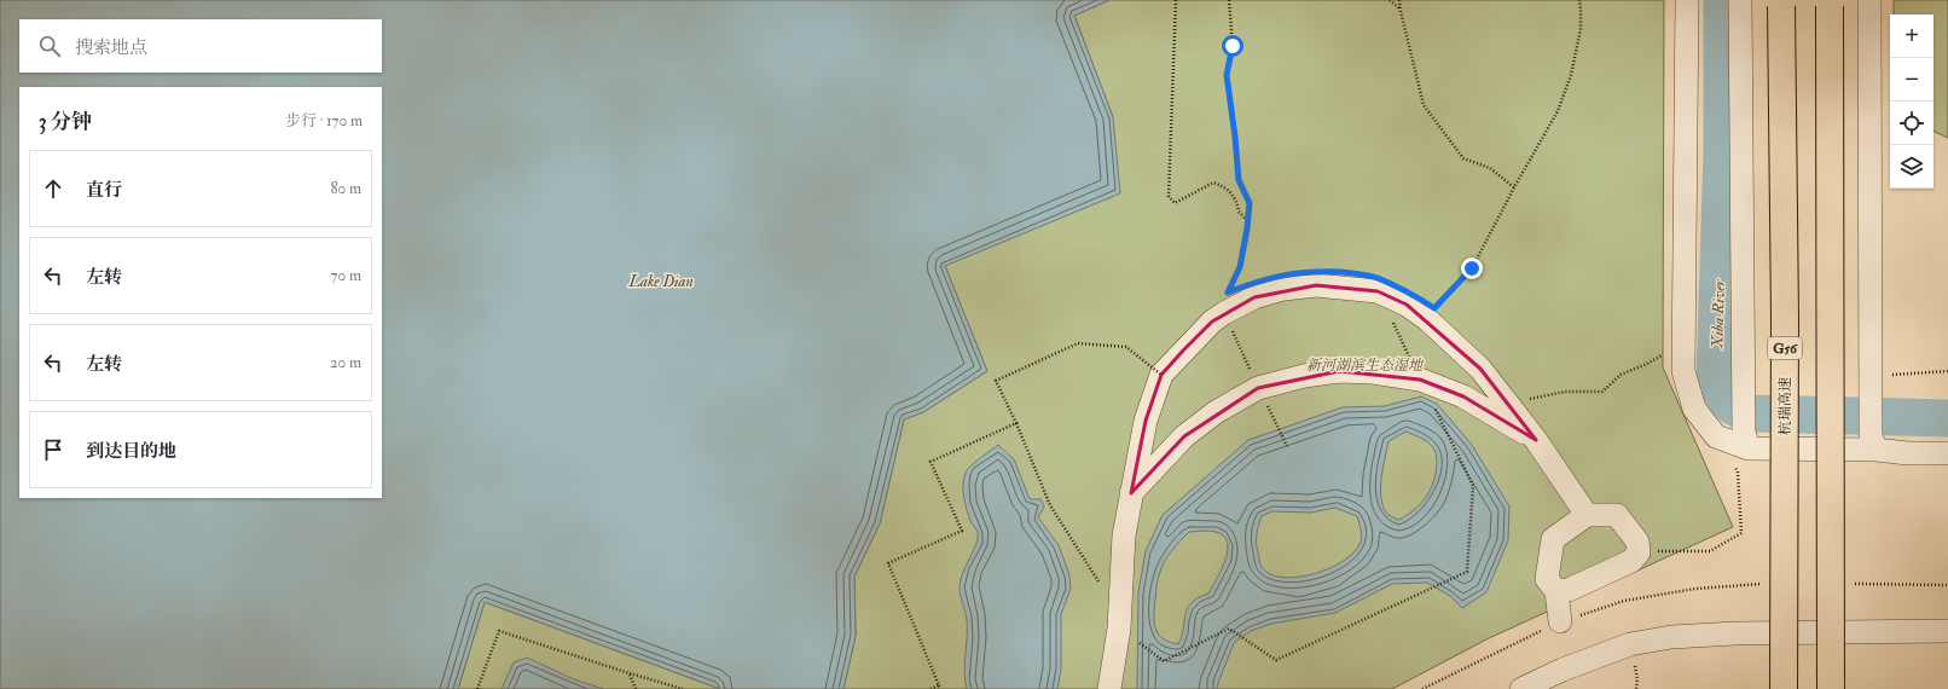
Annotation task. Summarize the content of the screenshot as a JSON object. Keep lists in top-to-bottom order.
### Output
{
  "streets": {
    "highway": ["G56", "杭瑞高速"]
  },
  "water": ["Lake Dian", "Xiba River"],
  "parks": ["新河湖滨生态湿地"],
  "page": {
    "map_buttons": ["+", "−"],
    "search": "搜索地点",
    "heading": ["3 分钟", "步行 · 170 m"],
    "list": [
      ["直行", "80 m"],
      ["左转", "70 m"],
      ["左转", "20 m"],
      "到达目的地"
    ]
  }
}
